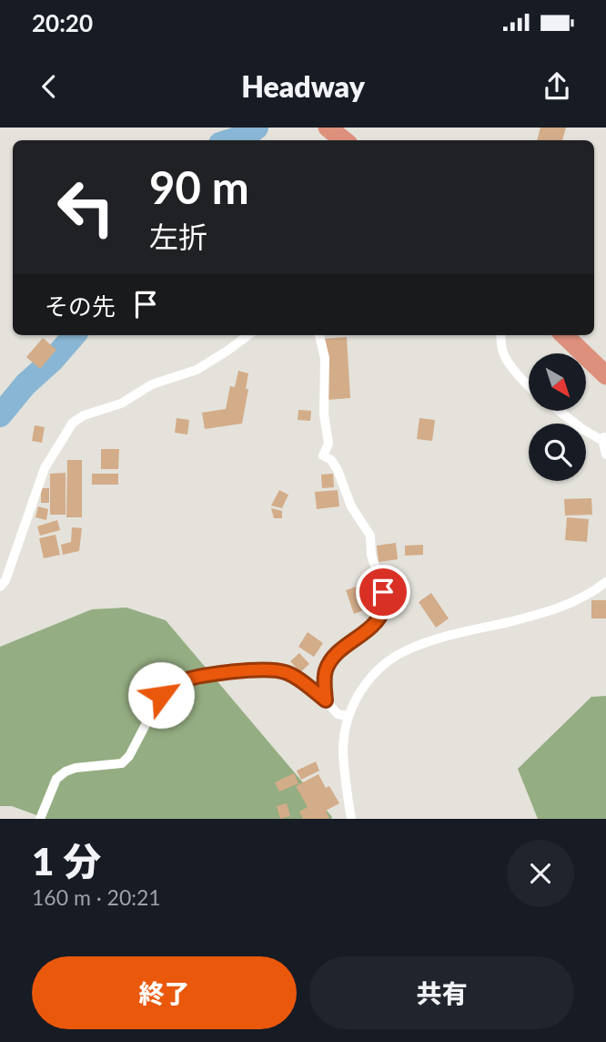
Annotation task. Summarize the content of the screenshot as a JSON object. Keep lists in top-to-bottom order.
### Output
{
  "north": "bottom right",
  "page": {
    "status": "20:20",
    "header": "Headway",
    "turn": ["90 m", "左折"],
    "then": "その先",
    "heading": ["1 分", "160 m · 20:21"],
    "buttons": ["終了", "共有"]
  }
}
